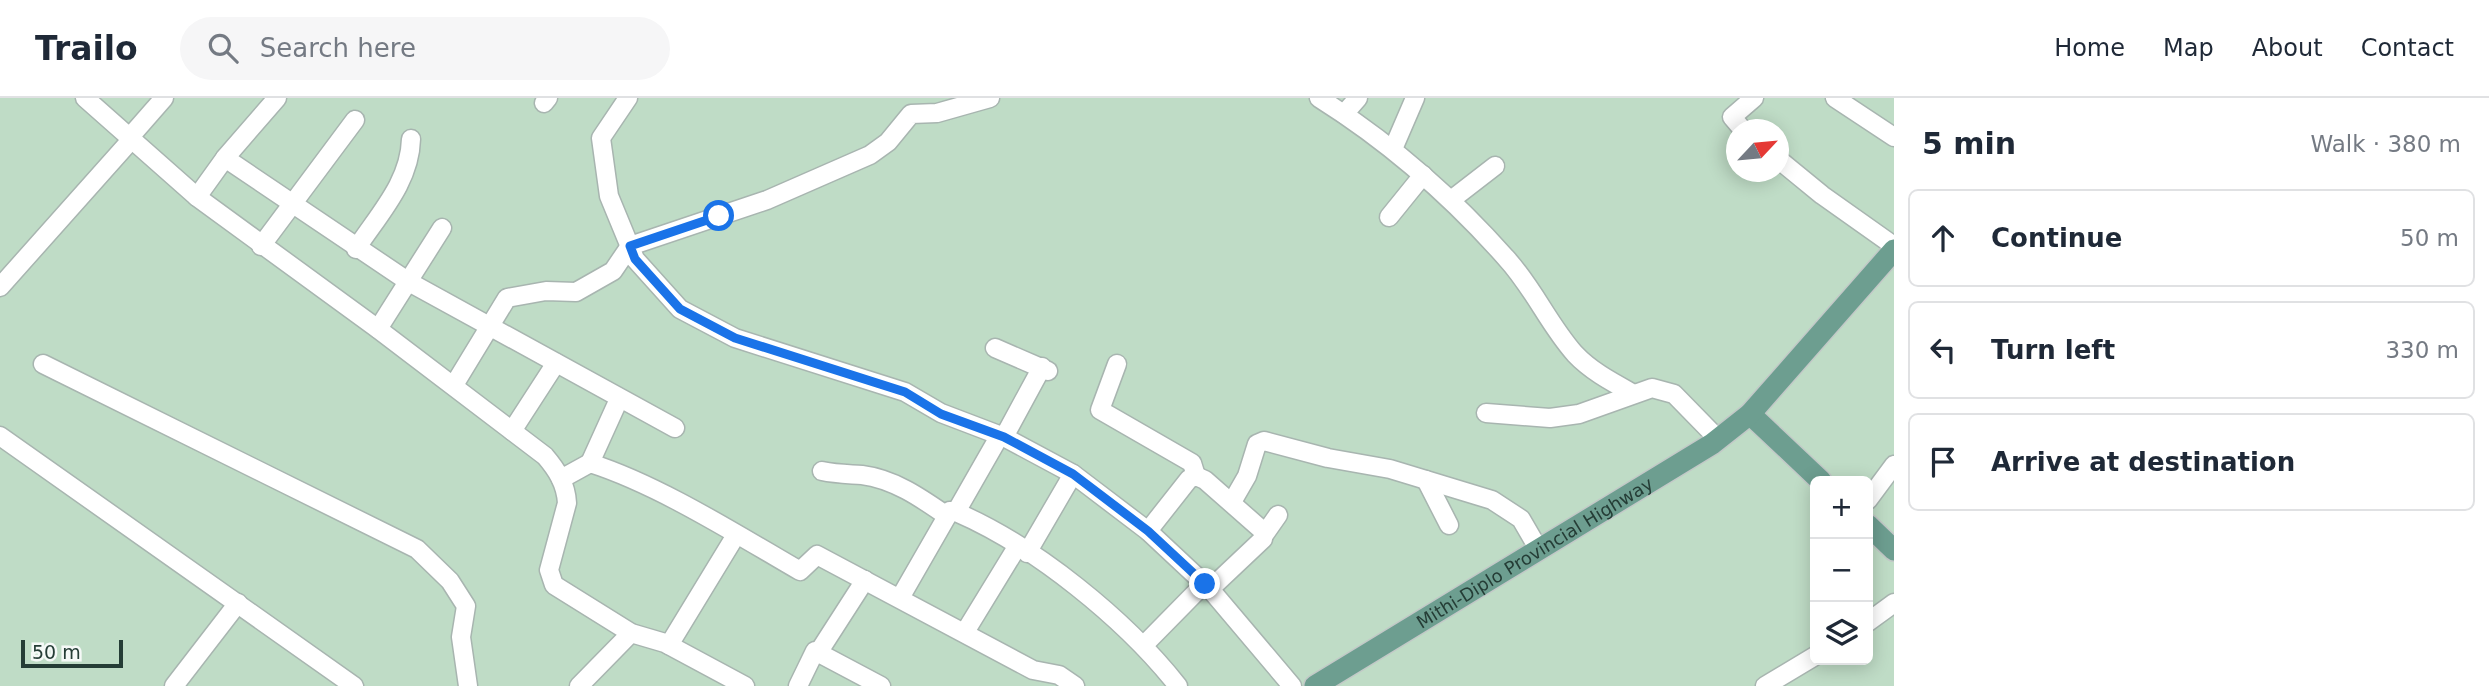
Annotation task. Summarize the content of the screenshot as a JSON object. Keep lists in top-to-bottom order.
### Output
{
  "streets": {
    "main road": ["Mithi-Diplo Provincial Highway"]
  },
  "scale_bar": "50 m",
  "north": "top right",
  "page": {
    "header": "Trailo",
    "search": "Search here",
    "nav": [
      "Home",
      "Map",
      "About",
      "Contact"
    ],
    "heading": ["5 min", "Walk · 380 m"],
    "list": [
      ["Continue", "50 m"],
      ["Turn left", "330 m"],
      "Arrive at destination"
    ],
    "map_buttons": ["+", "−"],
    "scale": "50 m"
  }
}
